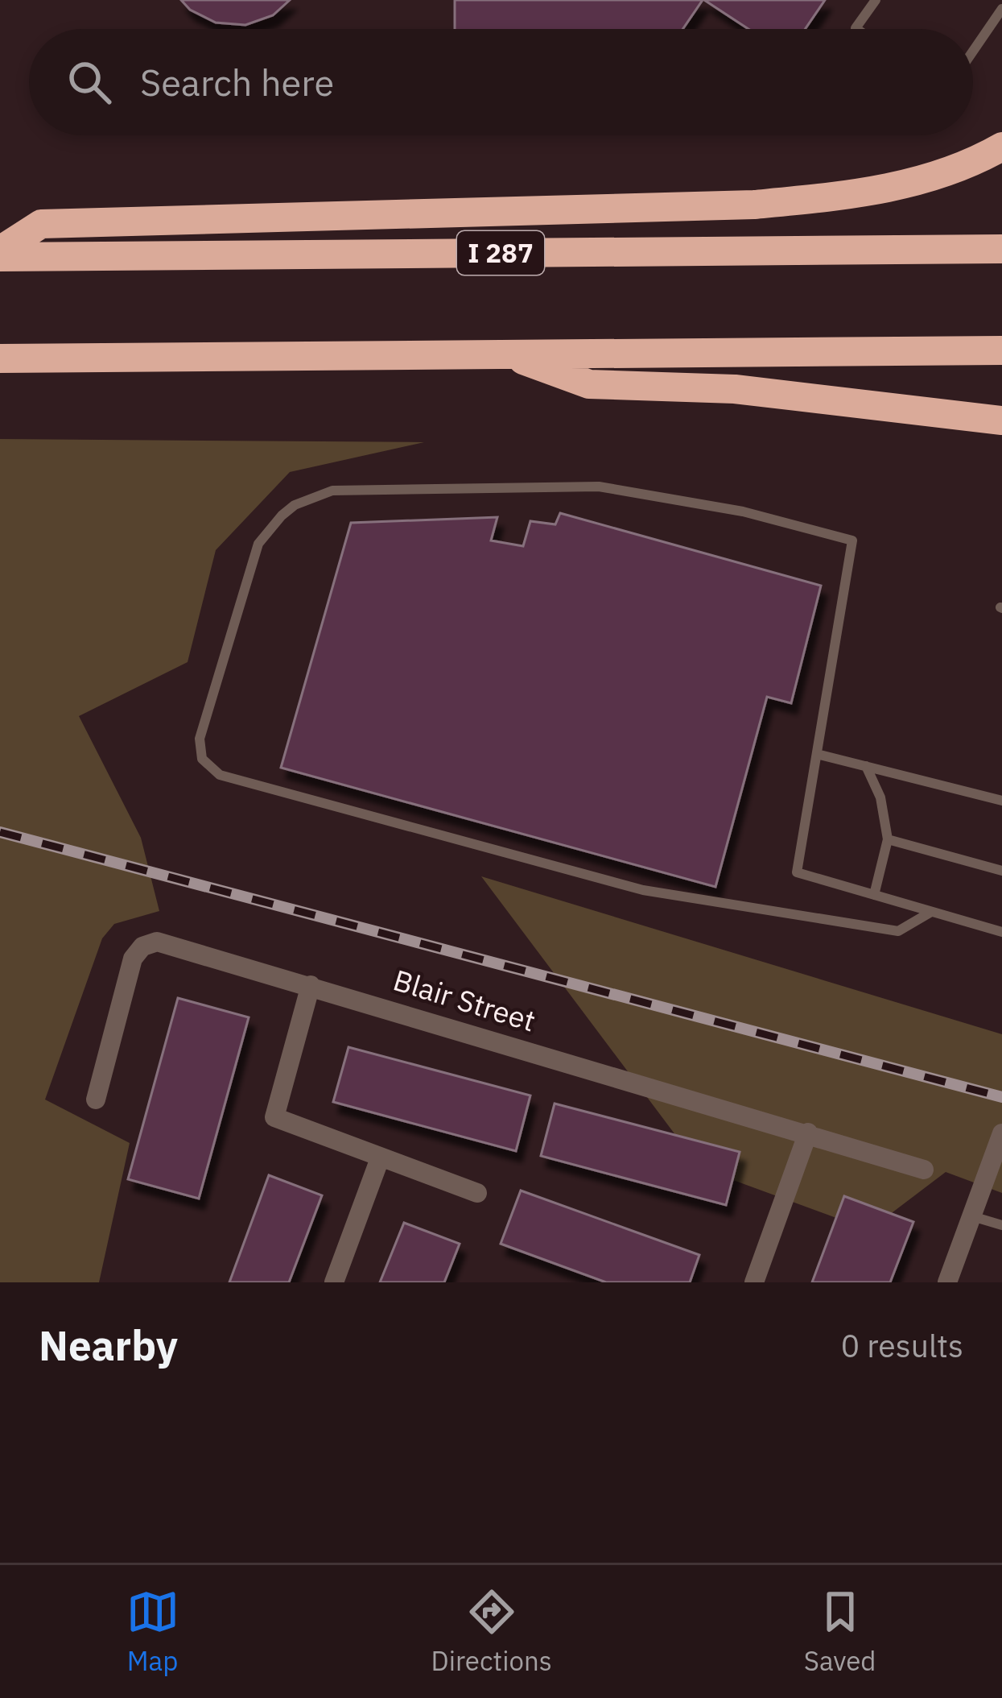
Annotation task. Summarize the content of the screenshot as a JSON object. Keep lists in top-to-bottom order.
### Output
{
  "streets": {
    "highway": ["I 287"],
    "street": ["Blair Street"]
  },
  "page": {
    "search": "Search here",
    "heading": ["Nearby", "0 results"],
    "nav": ["Map", "Directions", "Saved"]
  }
}
